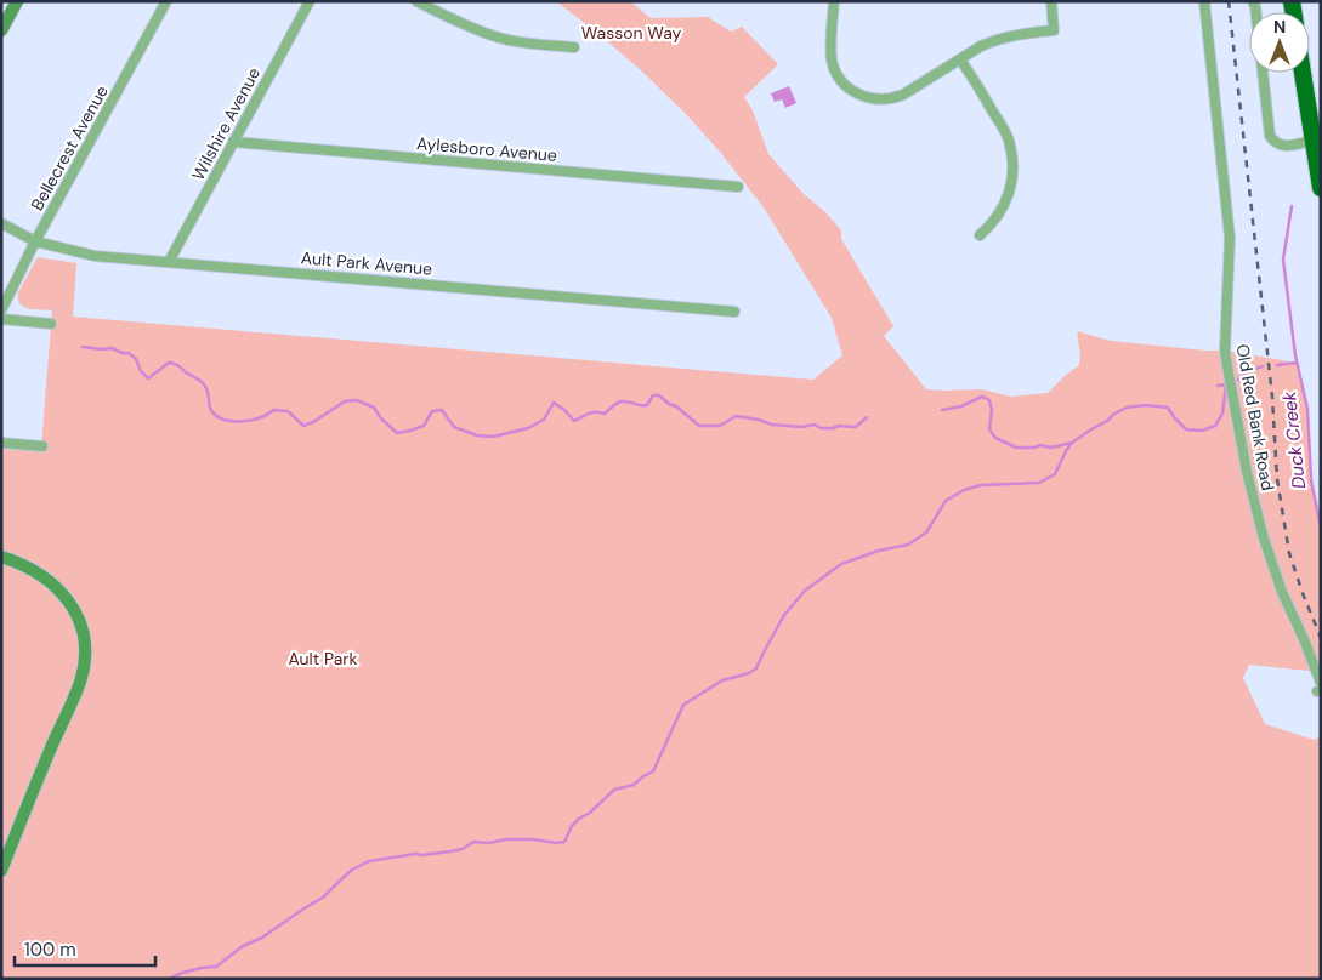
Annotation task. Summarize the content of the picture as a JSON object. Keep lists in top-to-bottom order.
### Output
{
  "streets": {
    "street": [
      "Wilshire Avenue",
      "Bellecrest Avenue",
      "Aylesboro Avenue",
      "Ault Park Avenue",
      "Old Red Bank Road"
    ]
  },
  "crossings": [
    ["Wilshire Avenue", "Aylesboro Avenue"],
    ["Wilshire Avenue", "Ault Park Avenue"],
    ["Bellecrest Avenue", "Ault Park Avenue"]
  ],
  "water": ["Duck Creek"],
  "parks": ["Wasson Way", "Ault Park"],
  "scale_bar": "100 m",
  "north": "top"
}
